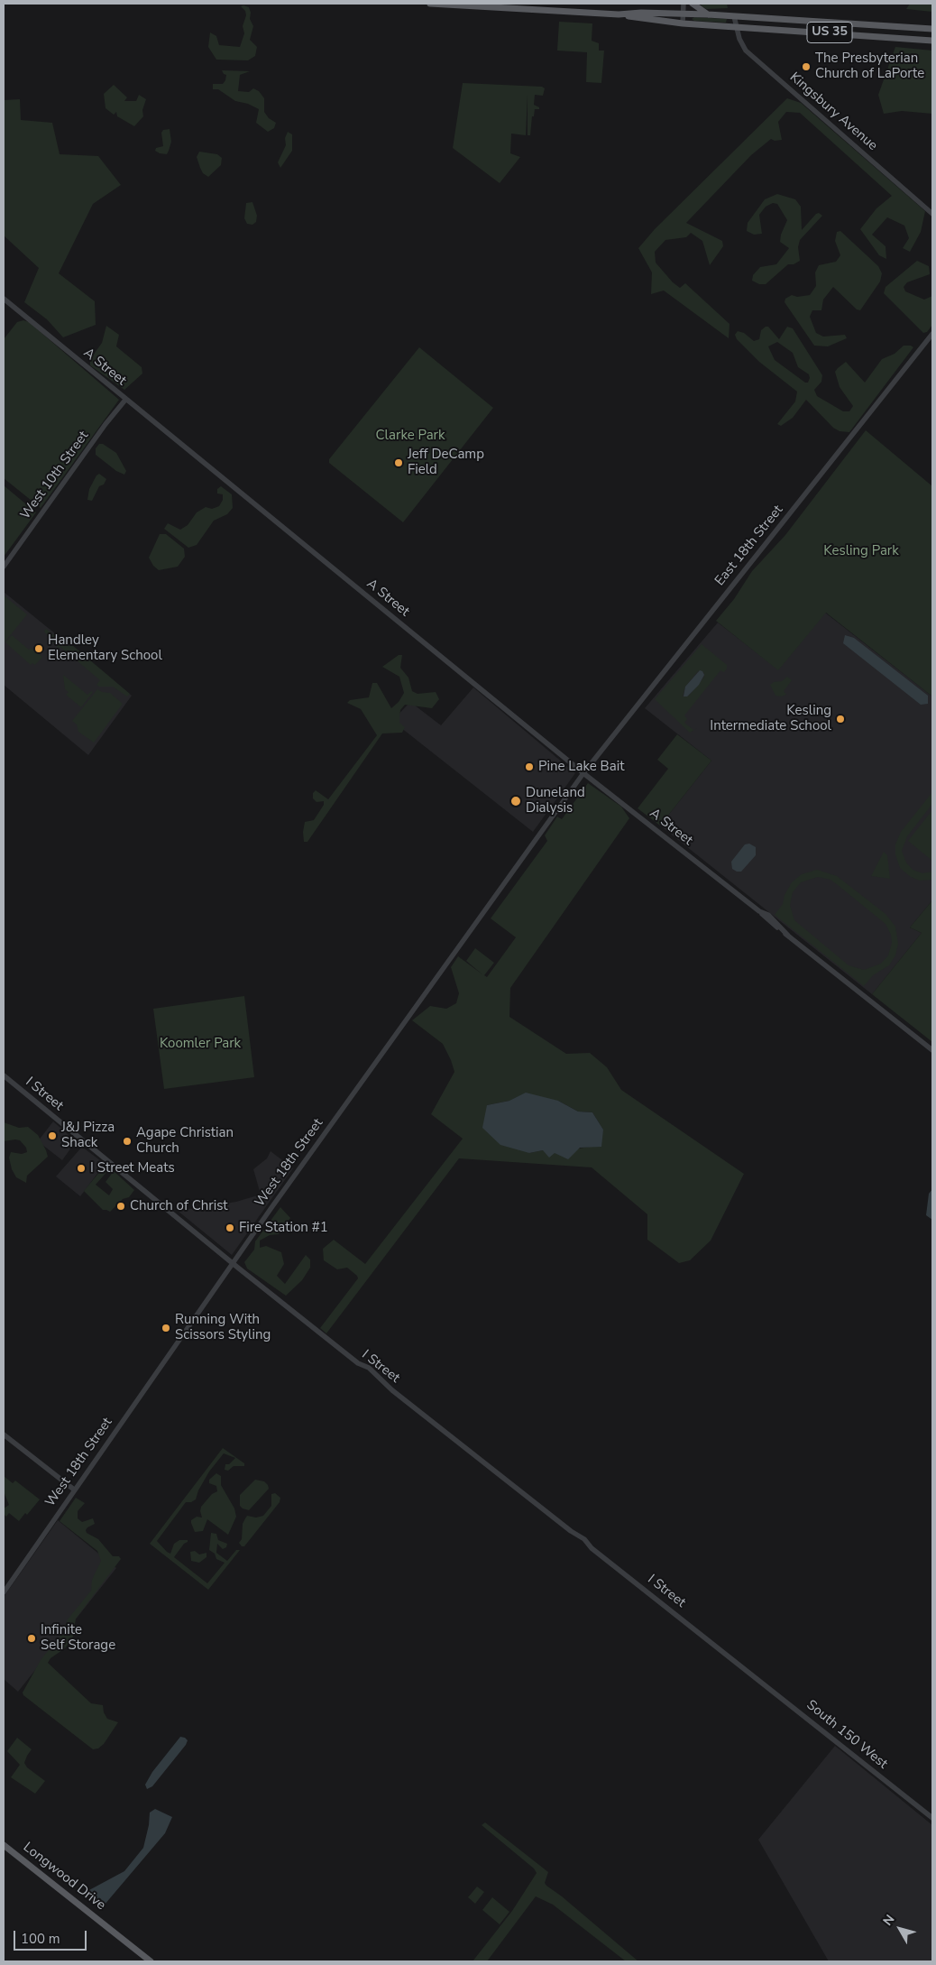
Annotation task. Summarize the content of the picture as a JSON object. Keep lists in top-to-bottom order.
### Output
{
  "streets": {
    "main road": ["US 35", "Longwood Drive"],
    "street": [
      "Kingsbury Avenue",
      "A Street",
      "West 10th Street",
      "East 18th Street",
      "I Street",
      "West 18th Street",
      "South 150 West"
    ]
  },
  "crossings": [
    ["US 35", "Kingsbury Avenue"],
    ["A Street", "West 10th Street"],
    ["A Street", "East 18th Street"],
    ["A Street", "West 18th Street"],
    ["East 18th Street", "West 18th Street"],
    ["I Street", "West 18th Street"],
    ["I Street", "South 150 West"]
  ],
  "parks": ["Clarke Park", "Kesling Park", "Koomler Park"],
  "places": [
    "The Presbyterian Church of LaPorte",
    "Jeff DeCamp Field",
    "Handley Elementary School",
    "Kesling Intermediate School",
    "Pine Lake Bait",
    "Duneland Dialysis",
    "J&J Pizza Shack",
    "Agape Christian Church",
    "I Street Meats",
    "Church of Christ",
    "Fire Station #1",
    "Running With Scissors Styling",
    "Infinite Self Storage"
  ],
  "scale_bar": "100 m",
  "north": "top left"
}
